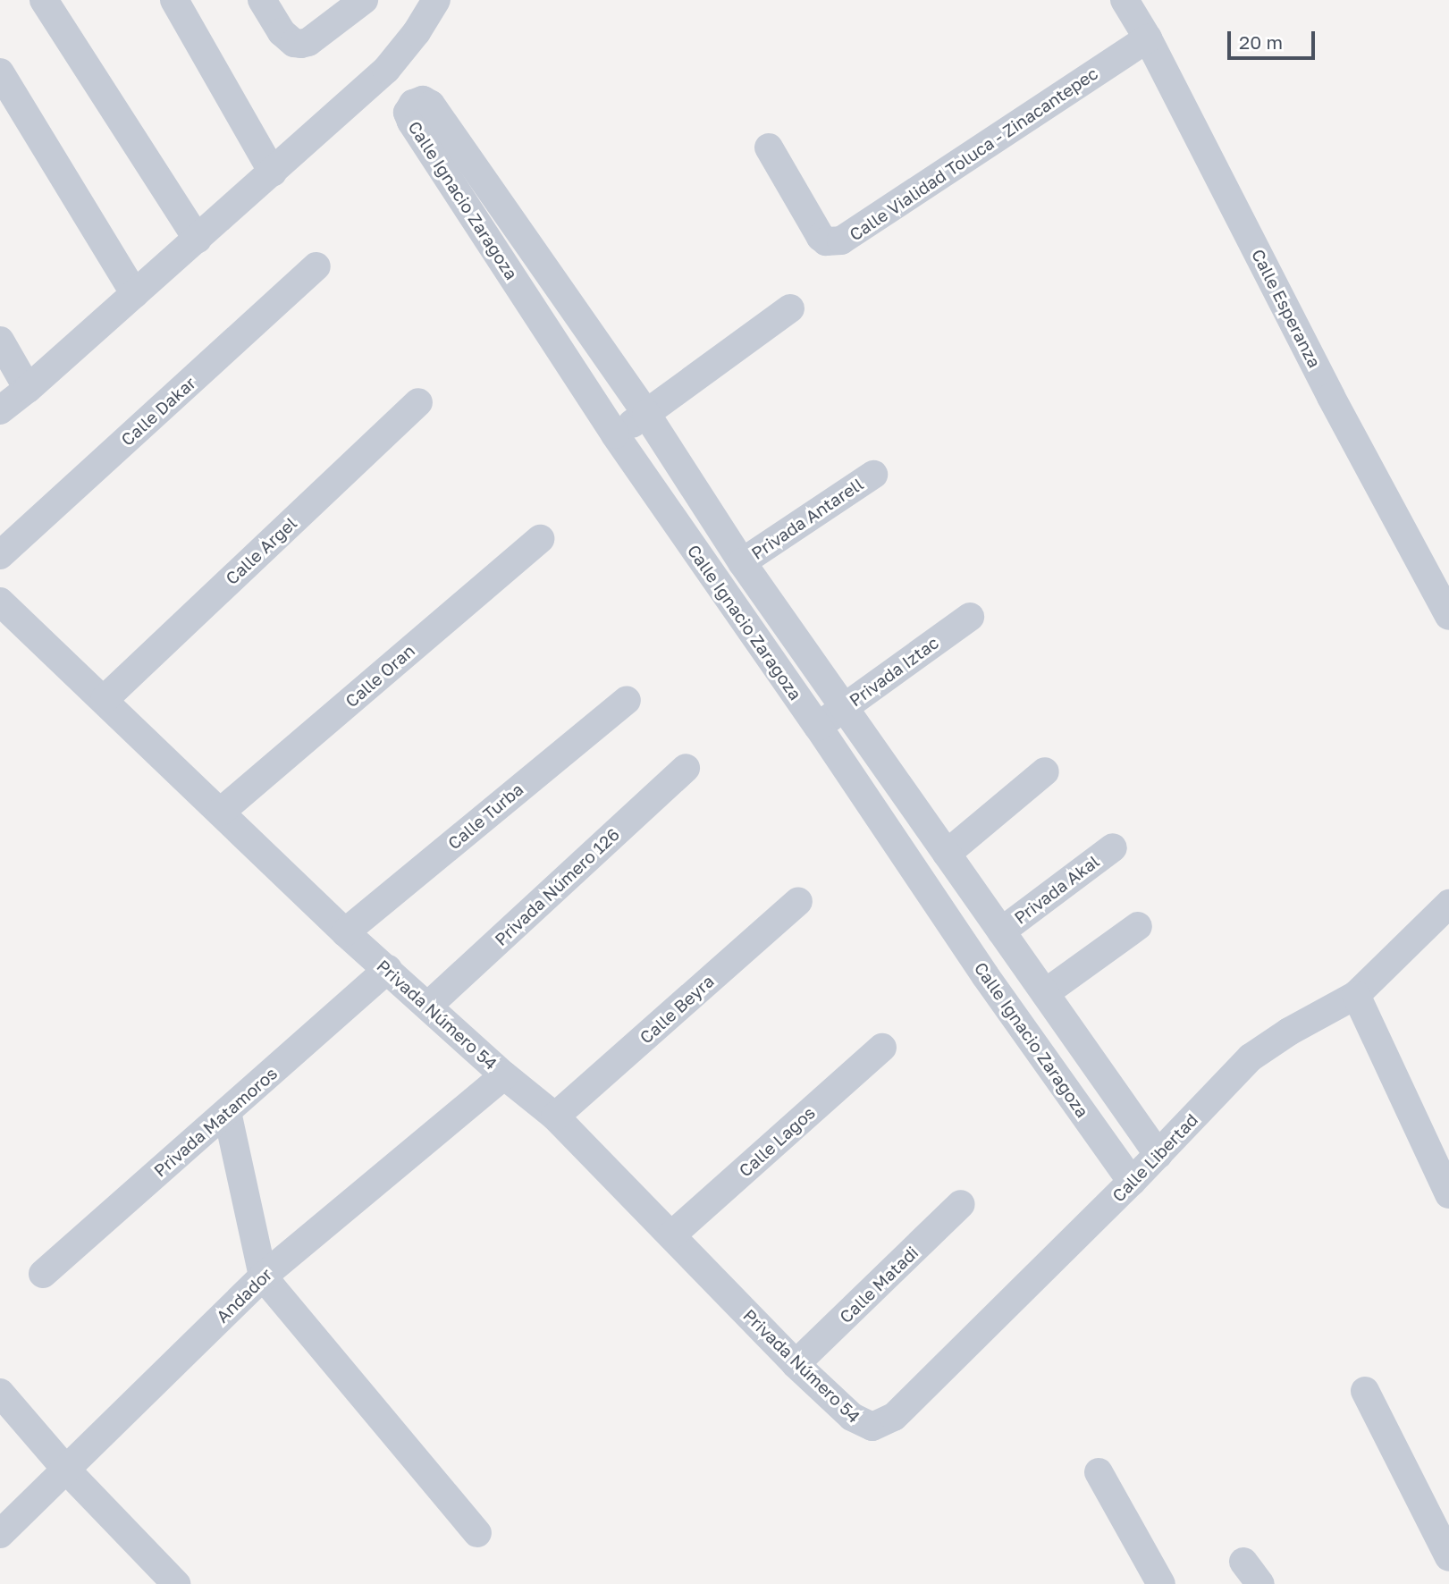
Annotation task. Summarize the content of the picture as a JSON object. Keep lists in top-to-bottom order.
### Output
{
  "streets": {
    "street": [
      "Calle Vialidad Toluca - Zinacantepec",
      "Calle Ignacio Zaragoza",
      "Calle Esperanza",
      "Calle Dakar",
      "Privada Antarell",
      "Calle Argel",
      "Privada Iztac",
      "Calle Oran",
      "Calle Turba",
      "Privada Número 126",
      "Privada Akal",
      "Calle Beyra",
      "Privada Número 54",
      "Privada Matamoros",
      "Calle Lagos",
      "Calle Libertad",
      "Calle Matadi",
      "Andador"
    ]
  },
  "crossings": [
    ["Calle Vialidad Toluca - Zinacantepec", "Calle Esperanza"],
    ["Calle Ignacio Zaragoza", "Privada Antarell"],
    ["Calle Ignacio Zaragoza", "Privada Iztac"],
    ["Calle Ignacio Zaragoza", "Privada Akal"],
    ["Calle Ignacio Zaragoza", "Calle Libertad"],
    ["Calle Argel", "Privada Número 54"],
    ["Calle Oran", "Privada Número 54"],
    ["Calle Turba", "Privada Número 54"],
    ["Privada Número 126", "Privada Número 54"],
    ["Calle Beyra", "Privada Número 54"],
    ["Privada Número 54", "Privada Matamoros"],
    ["Privada Número 54", "Calle Lagos"],
    ["Privada Número 54", "Calle Libertad"],
    ["Privada Número 54", "Calle Matadi"],
    ["Privada Número 54", "Andador"]
  ],
  "scale_bar": "20 m"
}
